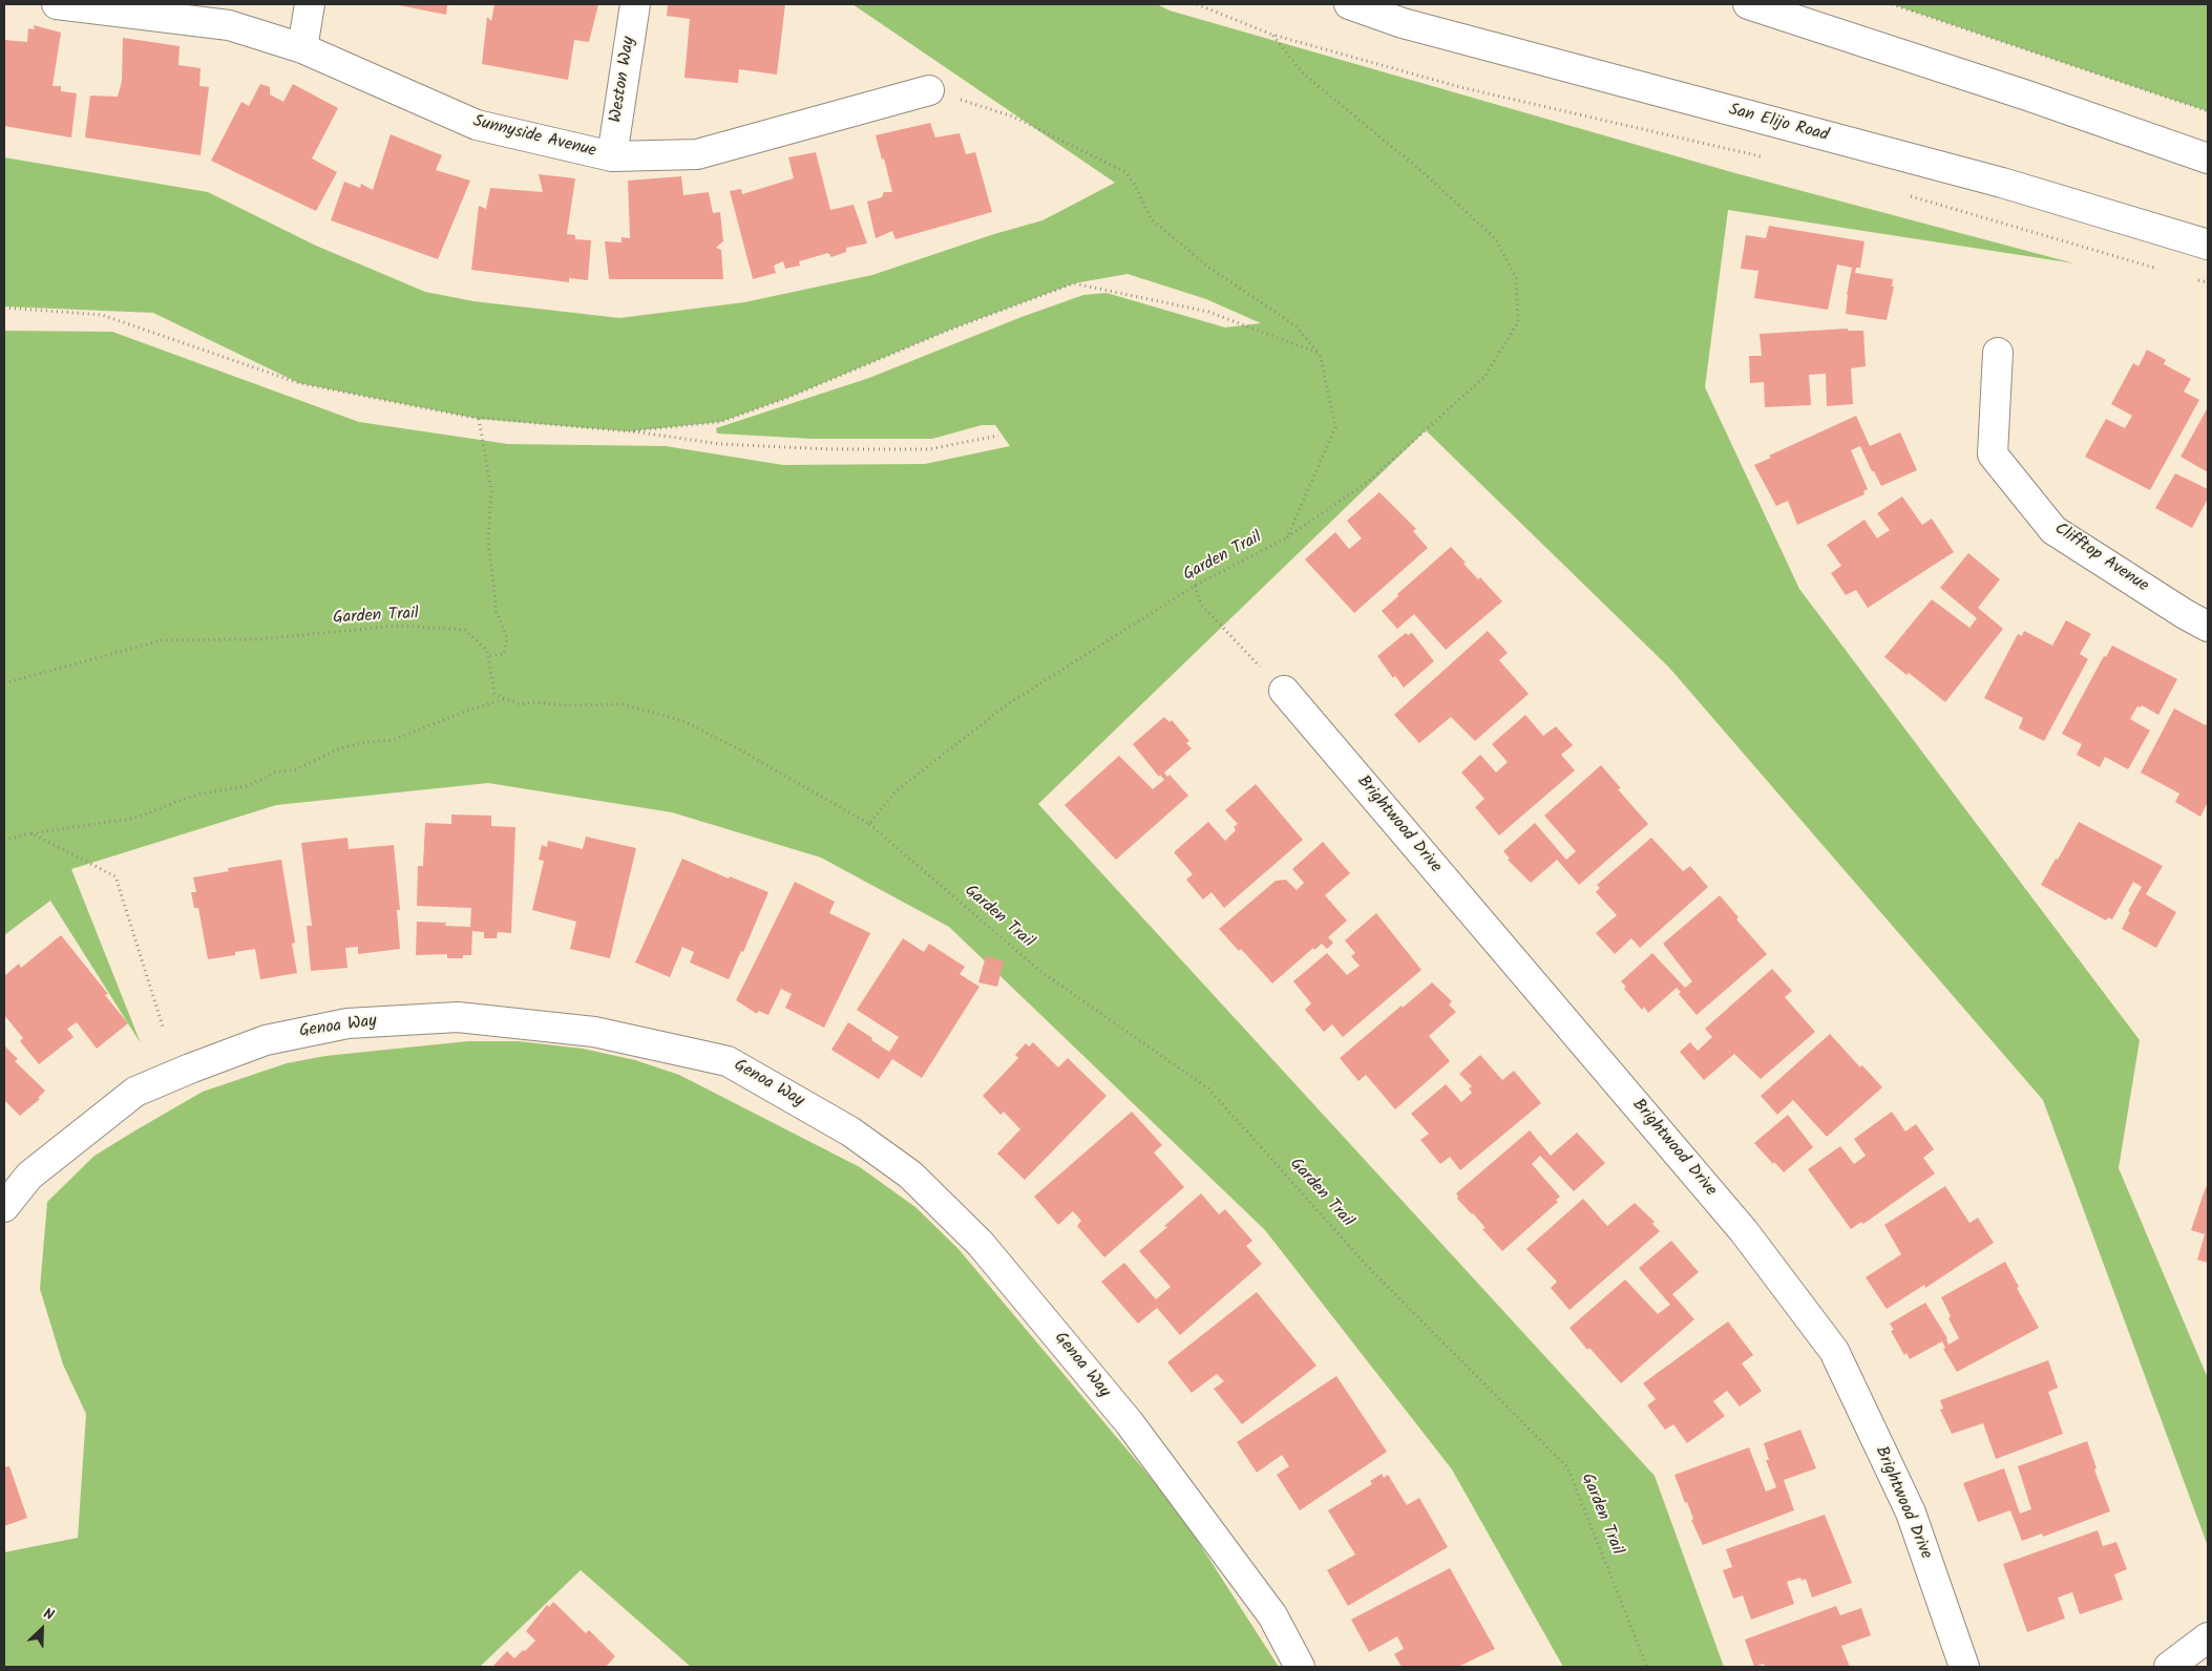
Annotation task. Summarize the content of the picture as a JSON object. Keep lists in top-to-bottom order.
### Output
{
  "streets": {
    "street": [
      "Weston Way",
      "San Elijo Road",
      "Sunnyside Avenue",
      "Clifftop Avenue",
      "Brightwood Drive",
      "Genoa Way"
    ],
    "path": ["Garden Trail"]
  },
  "crossings": [
    ["Weston Way", "Sunnyside Avenue"]
  ],
  "north": "top right"
}
